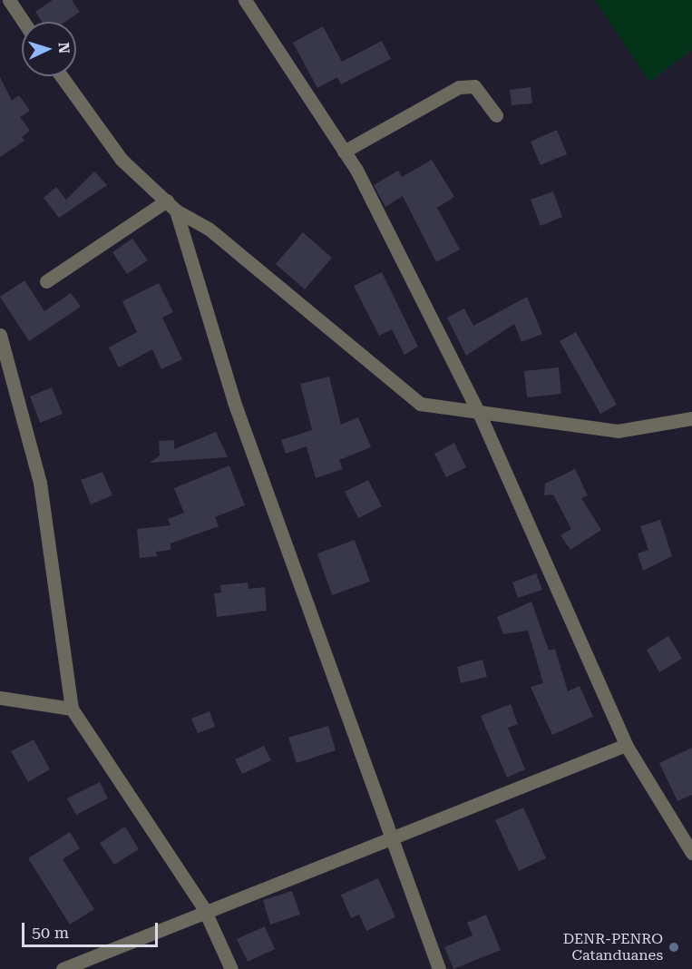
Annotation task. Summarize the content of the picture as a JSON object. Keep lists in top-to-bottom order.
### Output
{
  "places": ["DENR-PENRO Catanduanes"],
  "scale_bar": "50 m",
  "north": "right"
}
